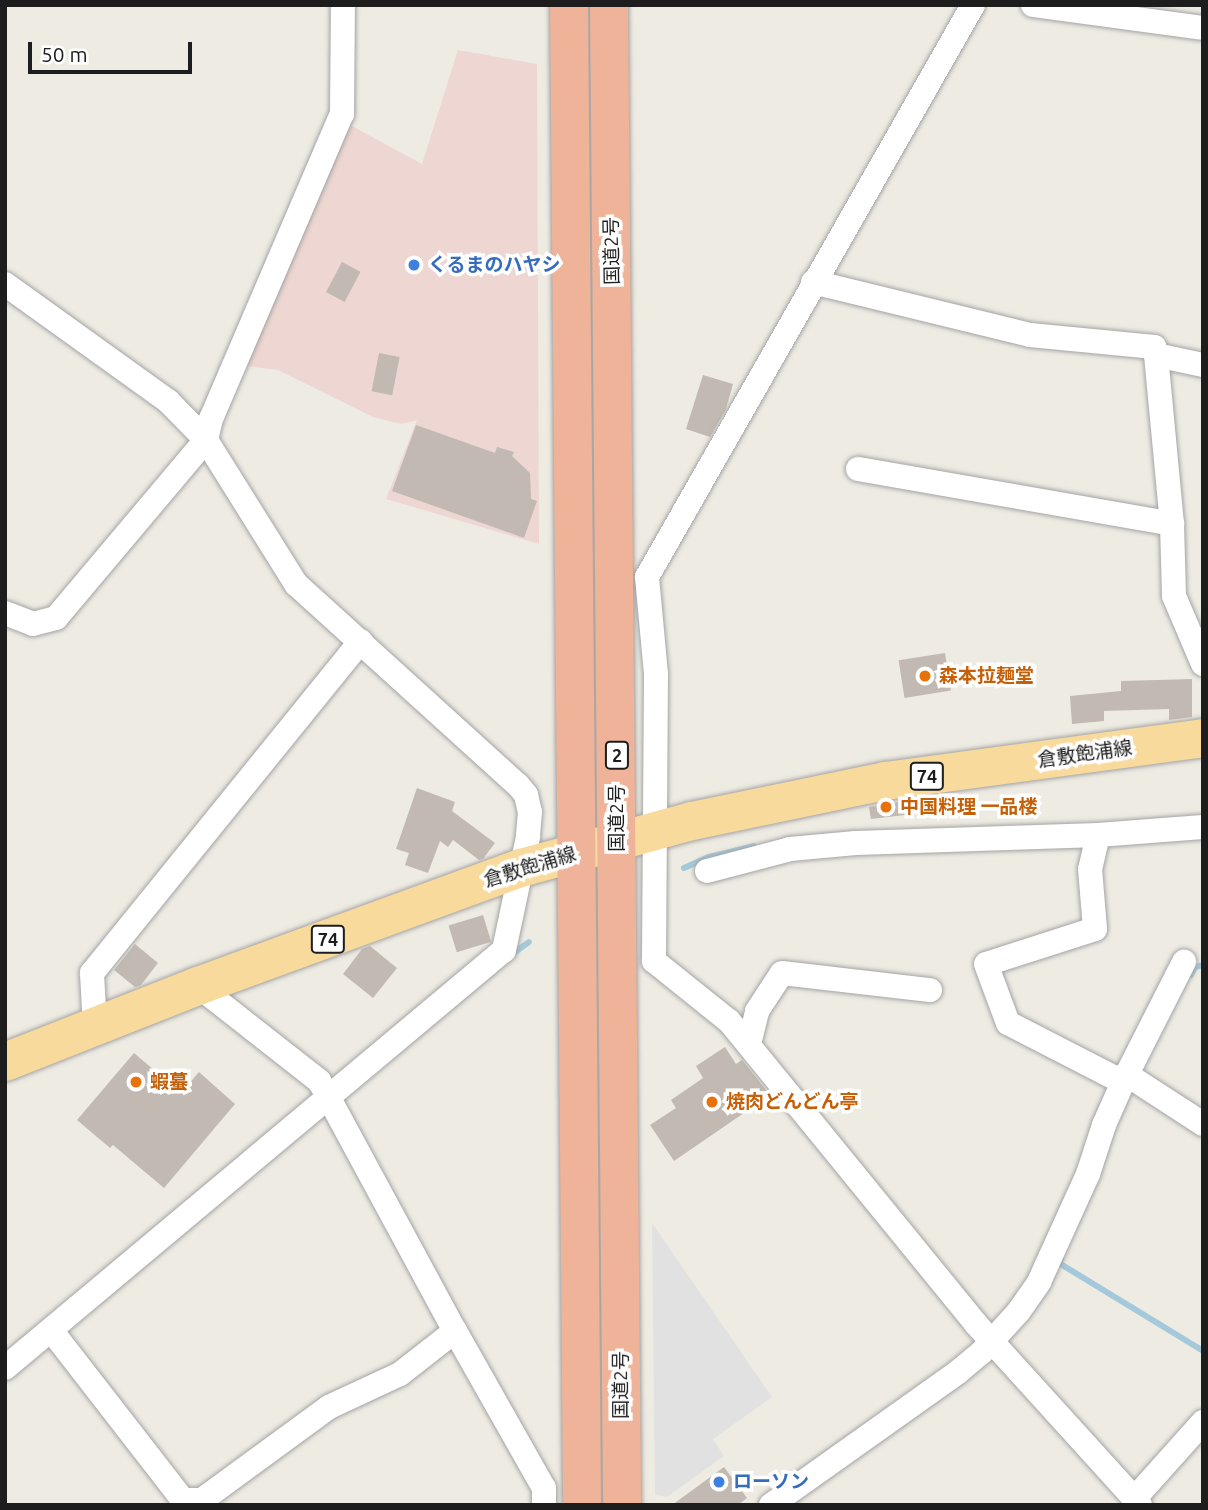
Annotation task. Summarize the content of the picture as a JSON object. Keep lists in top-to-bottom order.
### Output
{
  "streets": {
    "highway": ["国道2号", "2"],
    "main road": ["倉敷飽浦線", "74"]
  },
  "crossings": [
    ["国道2号", "倉敷飽浦線"]
  ],
  "places": [
    "くるまのハヤシ",
    "森本拉麺堂",
    "中国料理 一品楼",
    "蝦蟇",
    "焼肉どんどん亭",
    "ローソン"
  ],
  "scale_bar": "50 m"
}
